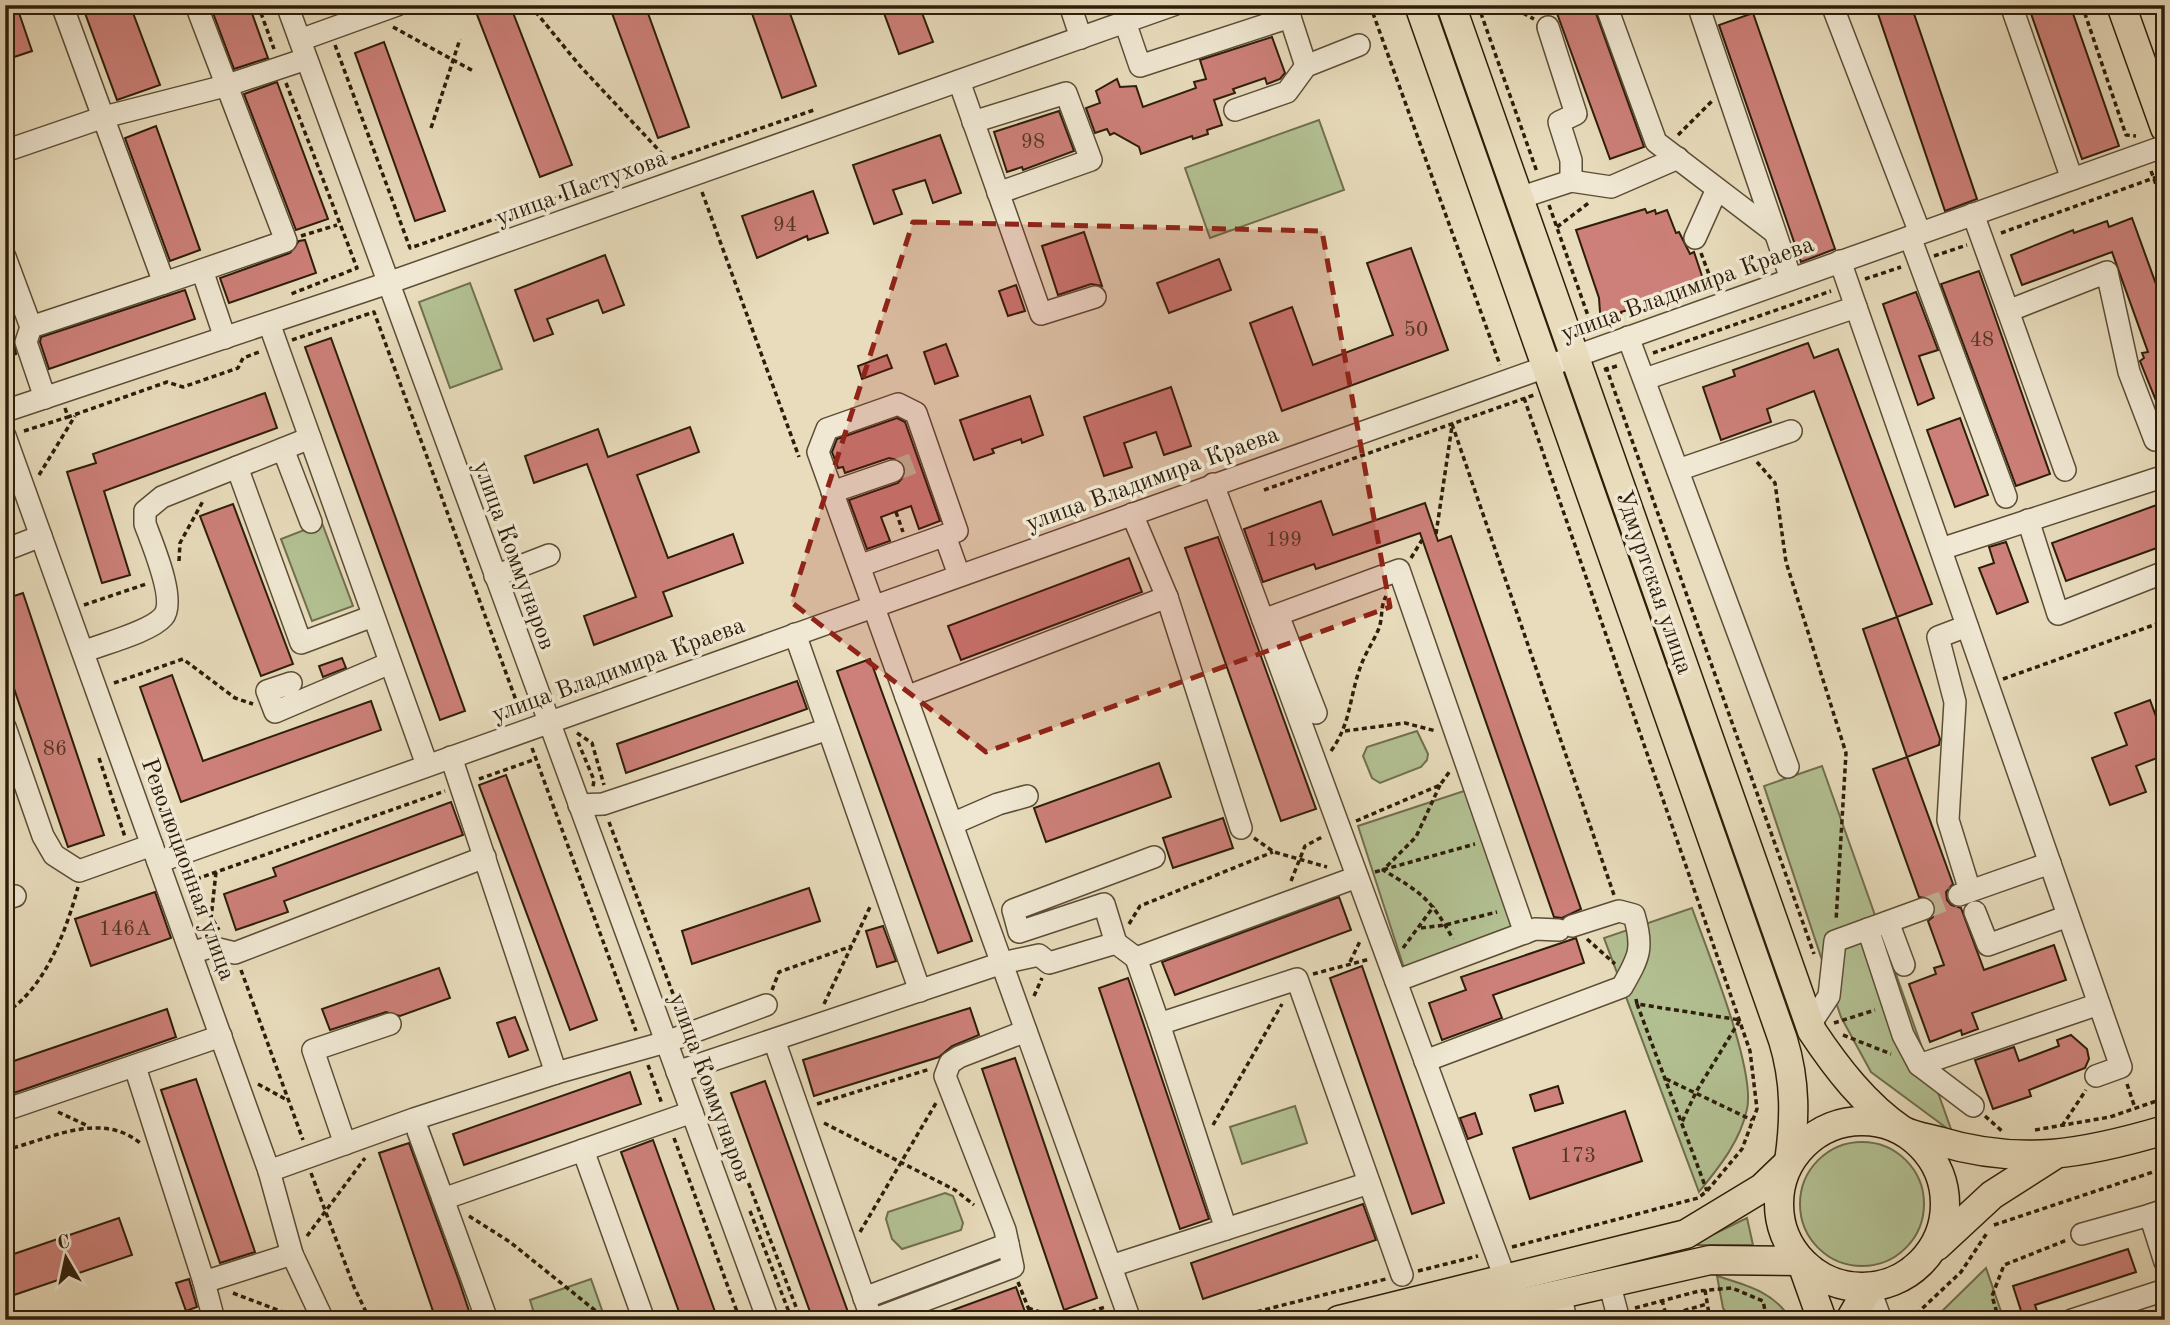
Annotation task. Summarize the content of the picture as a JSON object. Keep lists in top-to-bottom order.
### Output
{
  "streets": {
    "main road": ["Удмуртская улица"],
    "street": [
      "улица Пастухова",
      "улица Владимира Краева",
      "улица Коммунаров",
      "Революционная улица"
    ]
  },
  "crossings": [
    ["улица Пастухова", "улица Коммунаров"],
    ["улица Владимира Краева", "улица Коммунаров"],
    ["улица Владимира Краева", "Удмуртская улица"],
    ["улица Владимира Краева", "Революционная улица"]
  ],
  "house_numbers": [
    "98",
    "94",
    "50",
    "48",
    "199",
    "86",
    "146А",
    "173"
  ],
  "north": "top"
}
